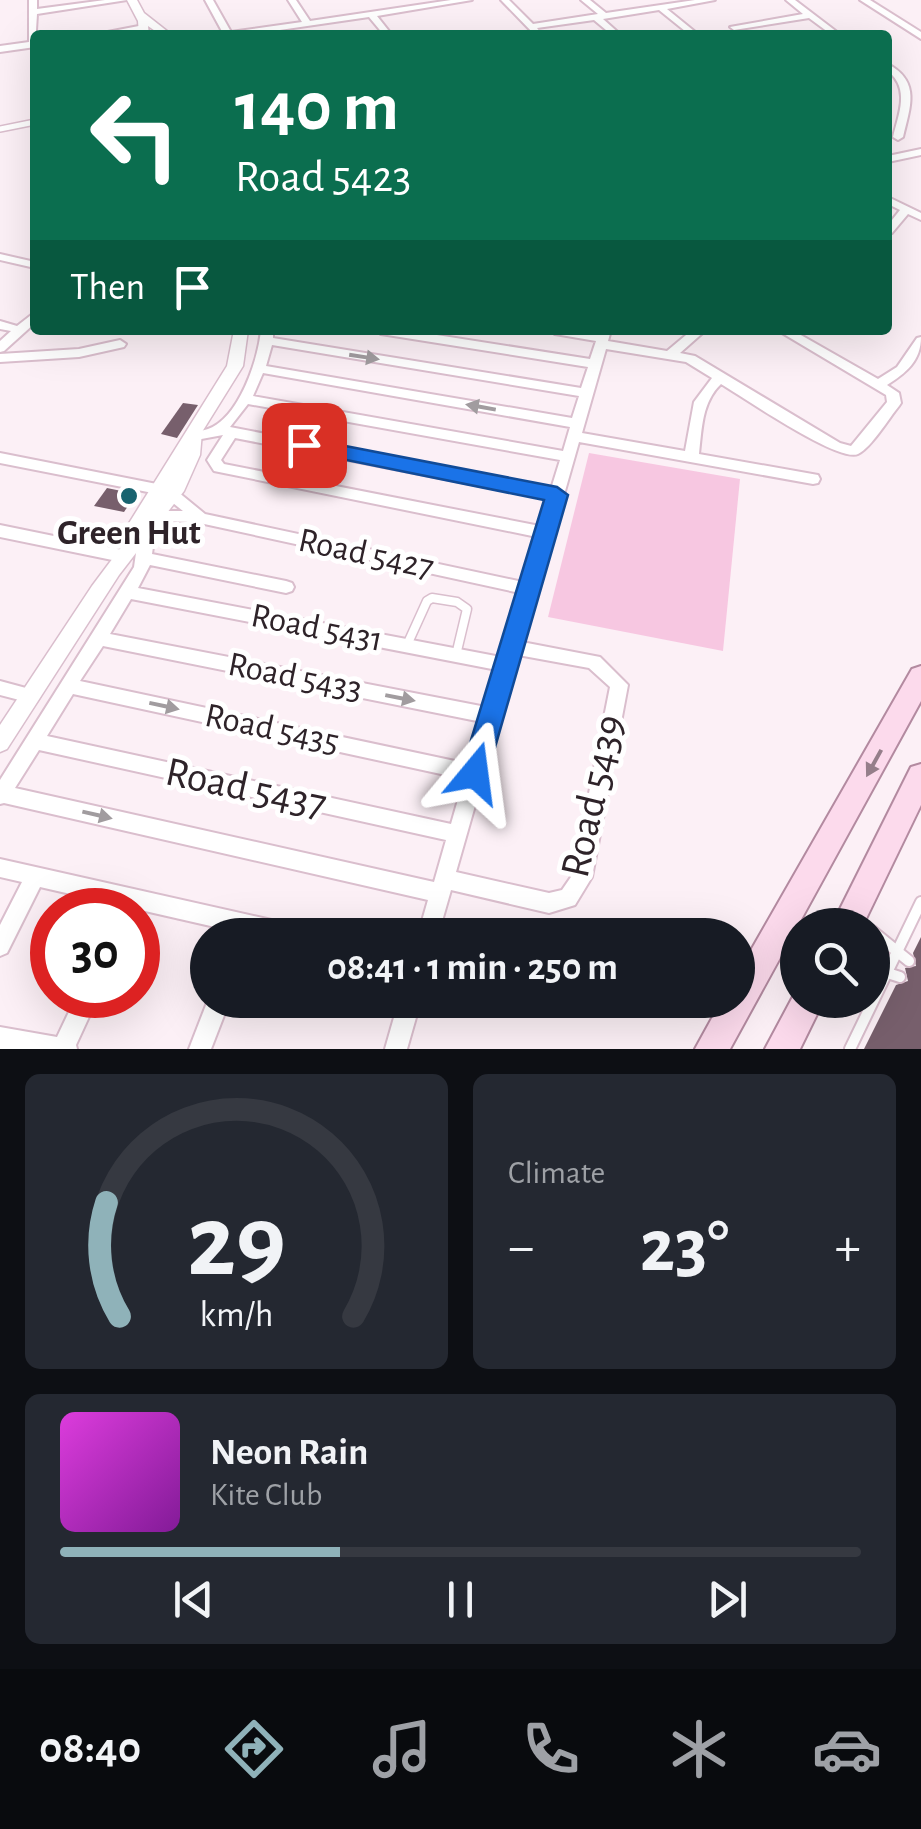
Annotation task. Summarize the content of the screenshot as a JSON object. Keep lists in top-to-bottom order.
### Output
{
  "streets": {
    "street": [
      "Road 5427",
      "Road 5431",
      "Road 5433",
      "Road 5435",
      "Road 5437",
      "Road 5439"
    ]
  },
  "crossings": [
    ["Road 5431", "Road 5439"]
  ],
  "one_way": ["Road 5435", "Road 5439"],
  "places": ["Green Hut"],
  "page": {
    "turn": ["140 m", "Road 5423"],
    "then": "Then",
    "limit": "30",
    "trip": "08:41 · 1 min · 250 m",
    "tile": "Climate",
    "heat": ["−", "23°", "+"],
    "song": ["Neon Rain", "Kite Club"],
    "tabs": "08:40",
    "gauge": ["29", "km/h"]
  }
}
